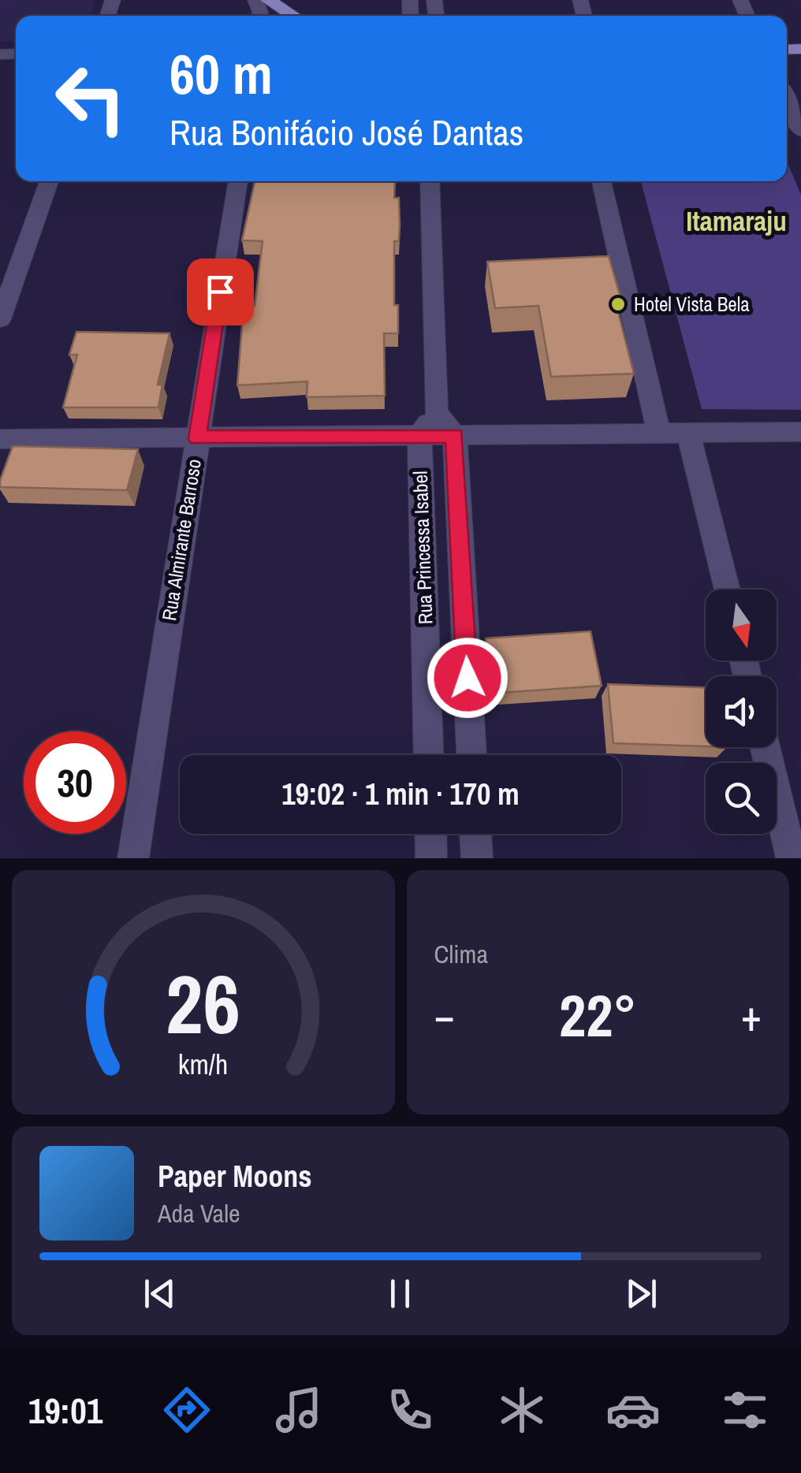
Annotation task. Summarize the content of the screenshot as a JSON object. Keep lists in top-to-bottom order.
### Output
{
  "streets": {
    "street": ["Rua Almirante Barroso", "Rua Princessa Isabel"]
  },
  "districts": ["Itamaraju"],
  "places": ["Hotel Vista Bela"],
  "north": "bottom",
  "page": {
    "turn": ["60 m", "Rua Bonifácio José Dantas"],
    "limit": "30",
    "trip": "19:02 · 1 min · 170 m",
    "tile": "Clima",
    "heat": ["−", "22°", "+"],
    "song": ["Paper Moons", "Ada Vale"],
    "tabs": "19:01",
    "gauge": ["26", "km/h"]
  }
}
